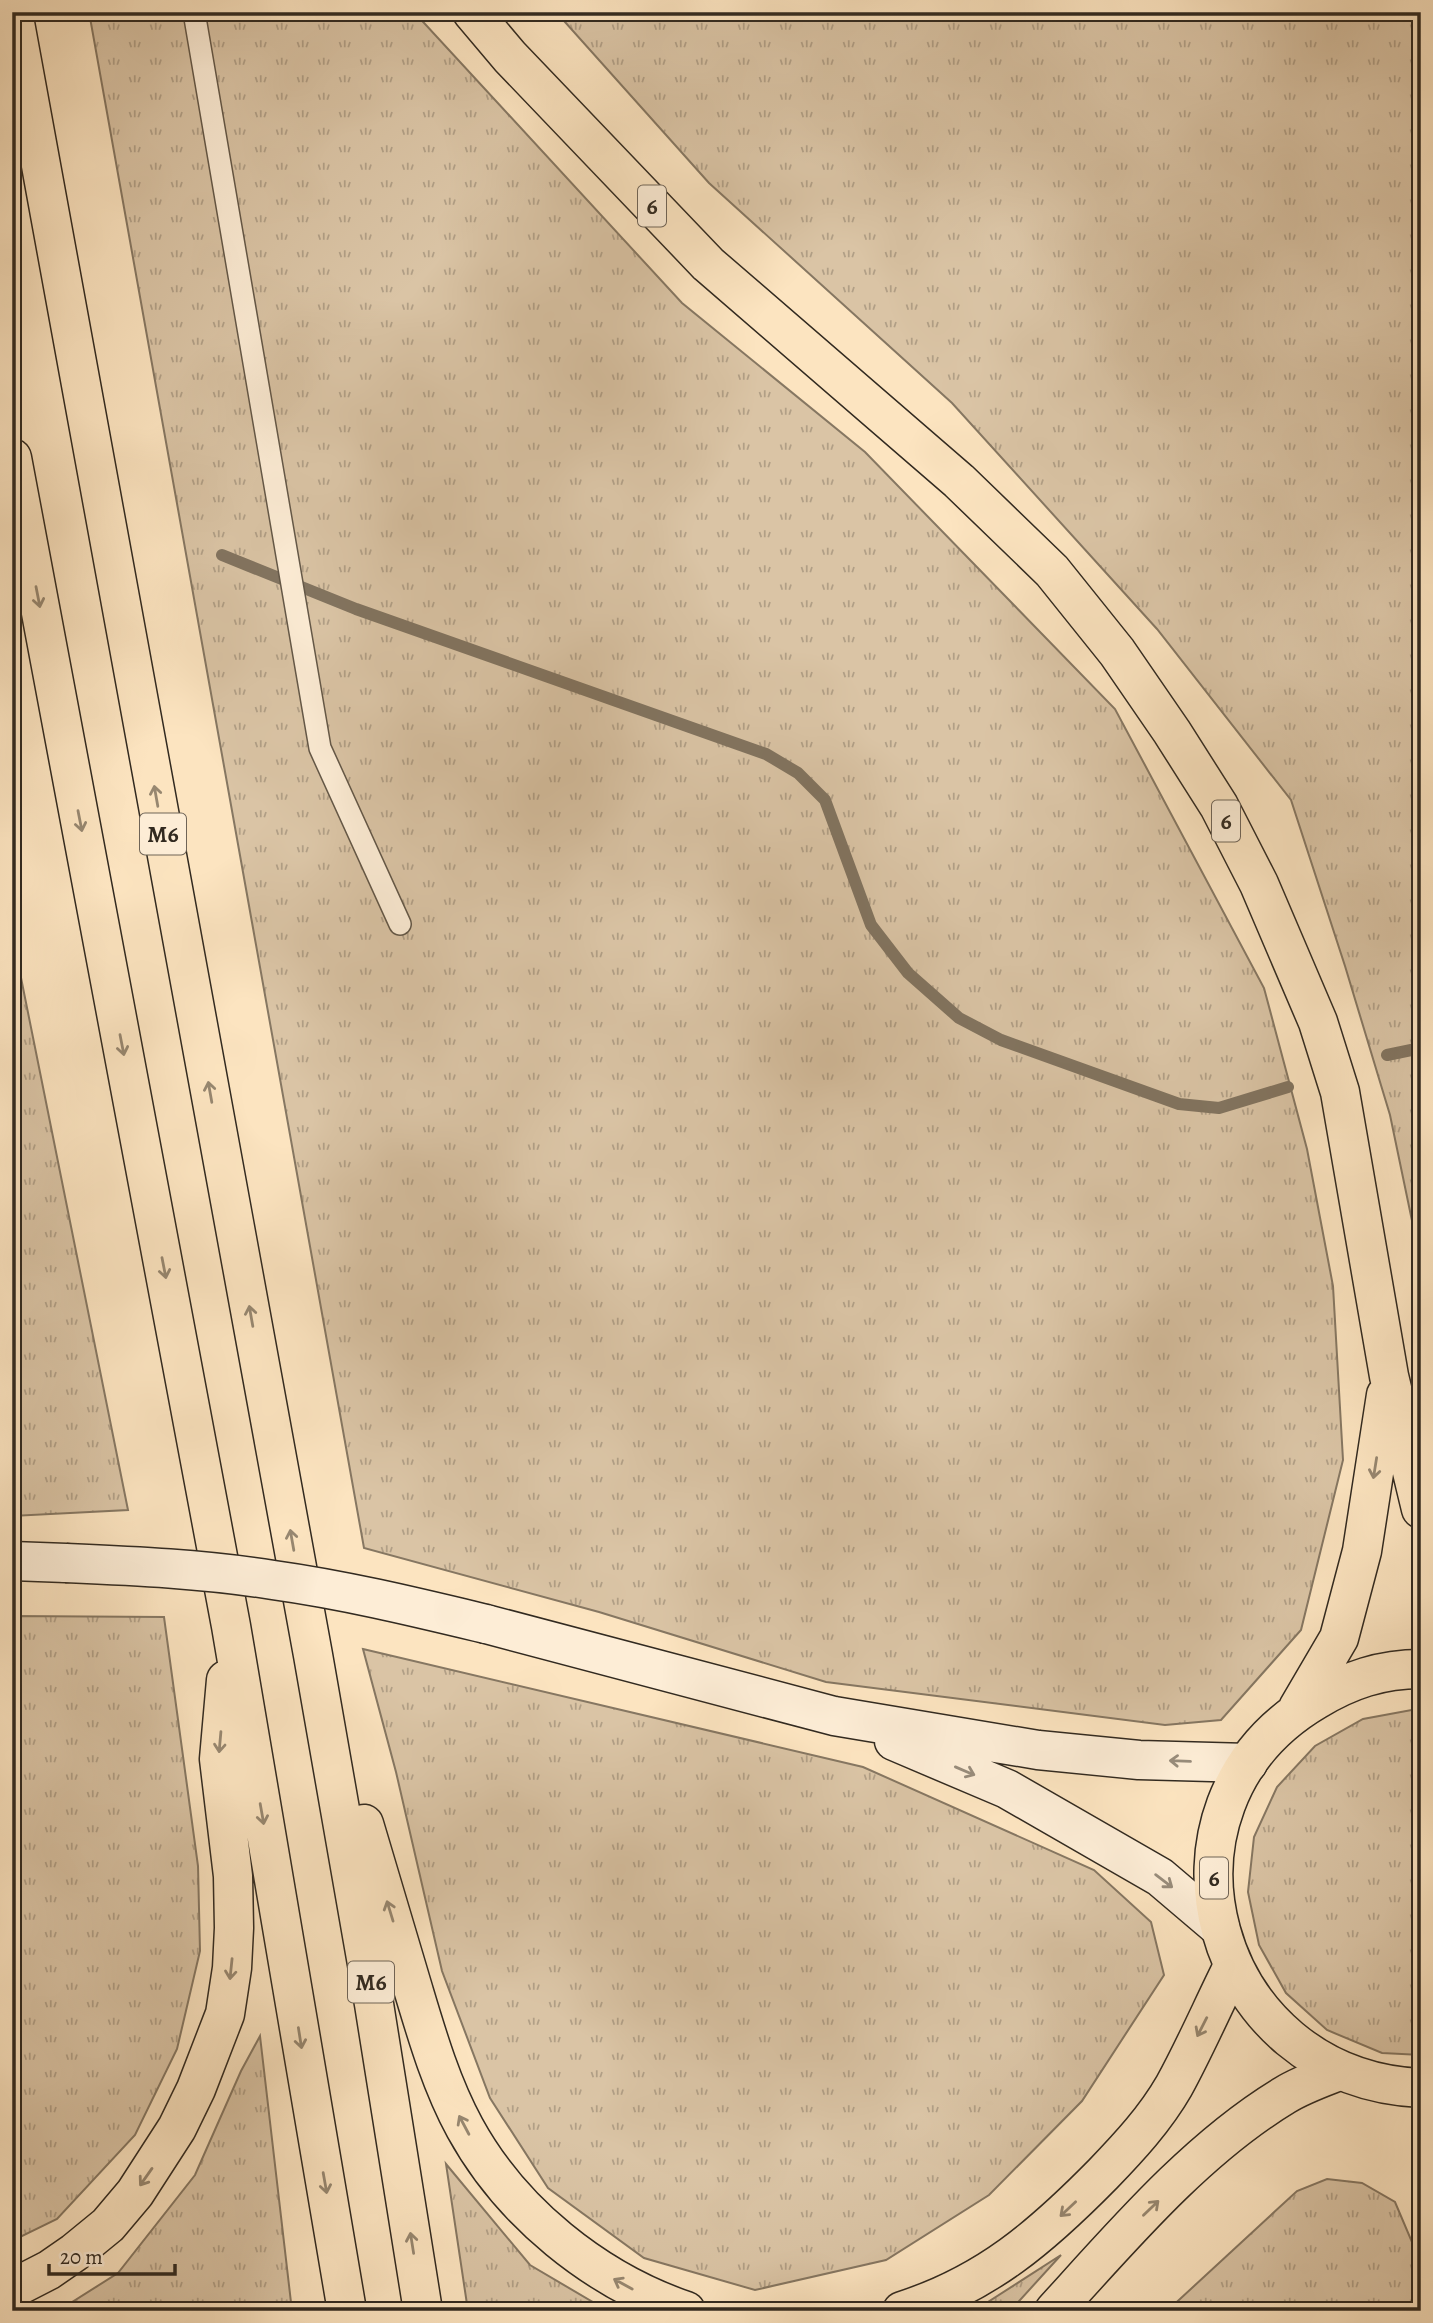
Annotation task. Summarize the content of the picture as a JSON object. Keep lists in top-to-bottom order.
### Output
{
  "streets": {
    "main road": ["6", "M6"]
  },
  "scale_bar": "20 m"
}
